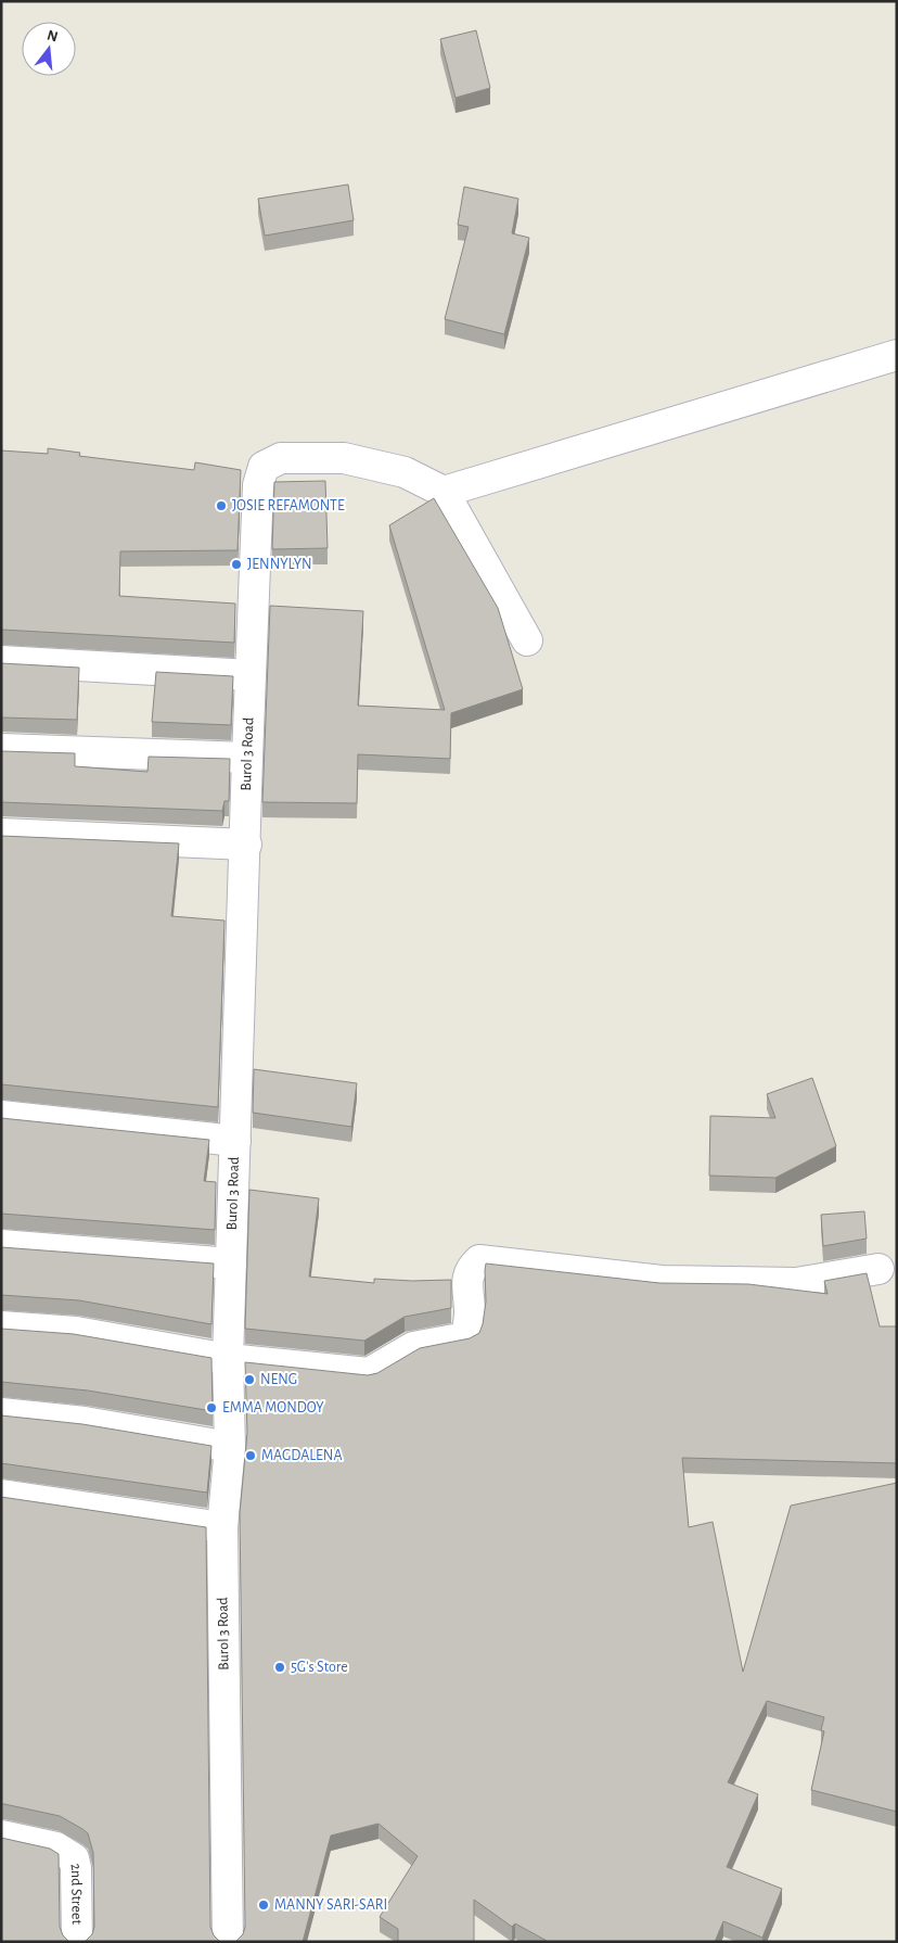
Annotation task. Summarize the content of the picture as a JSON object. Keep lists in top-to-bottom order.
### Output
{
  "streets": {
    "street": ["Burol 3 Road", "2nd Street"]
  },
  "places": [
    "JOSIE REFAMONTE",
    "JENNYLYN",
    "NENG",
    "EMMA MONDOY",
    "MAGDALENA",
    "5G's Store",
    "MANNY SARI-SARI"
  ],
  "north": "top"
}
